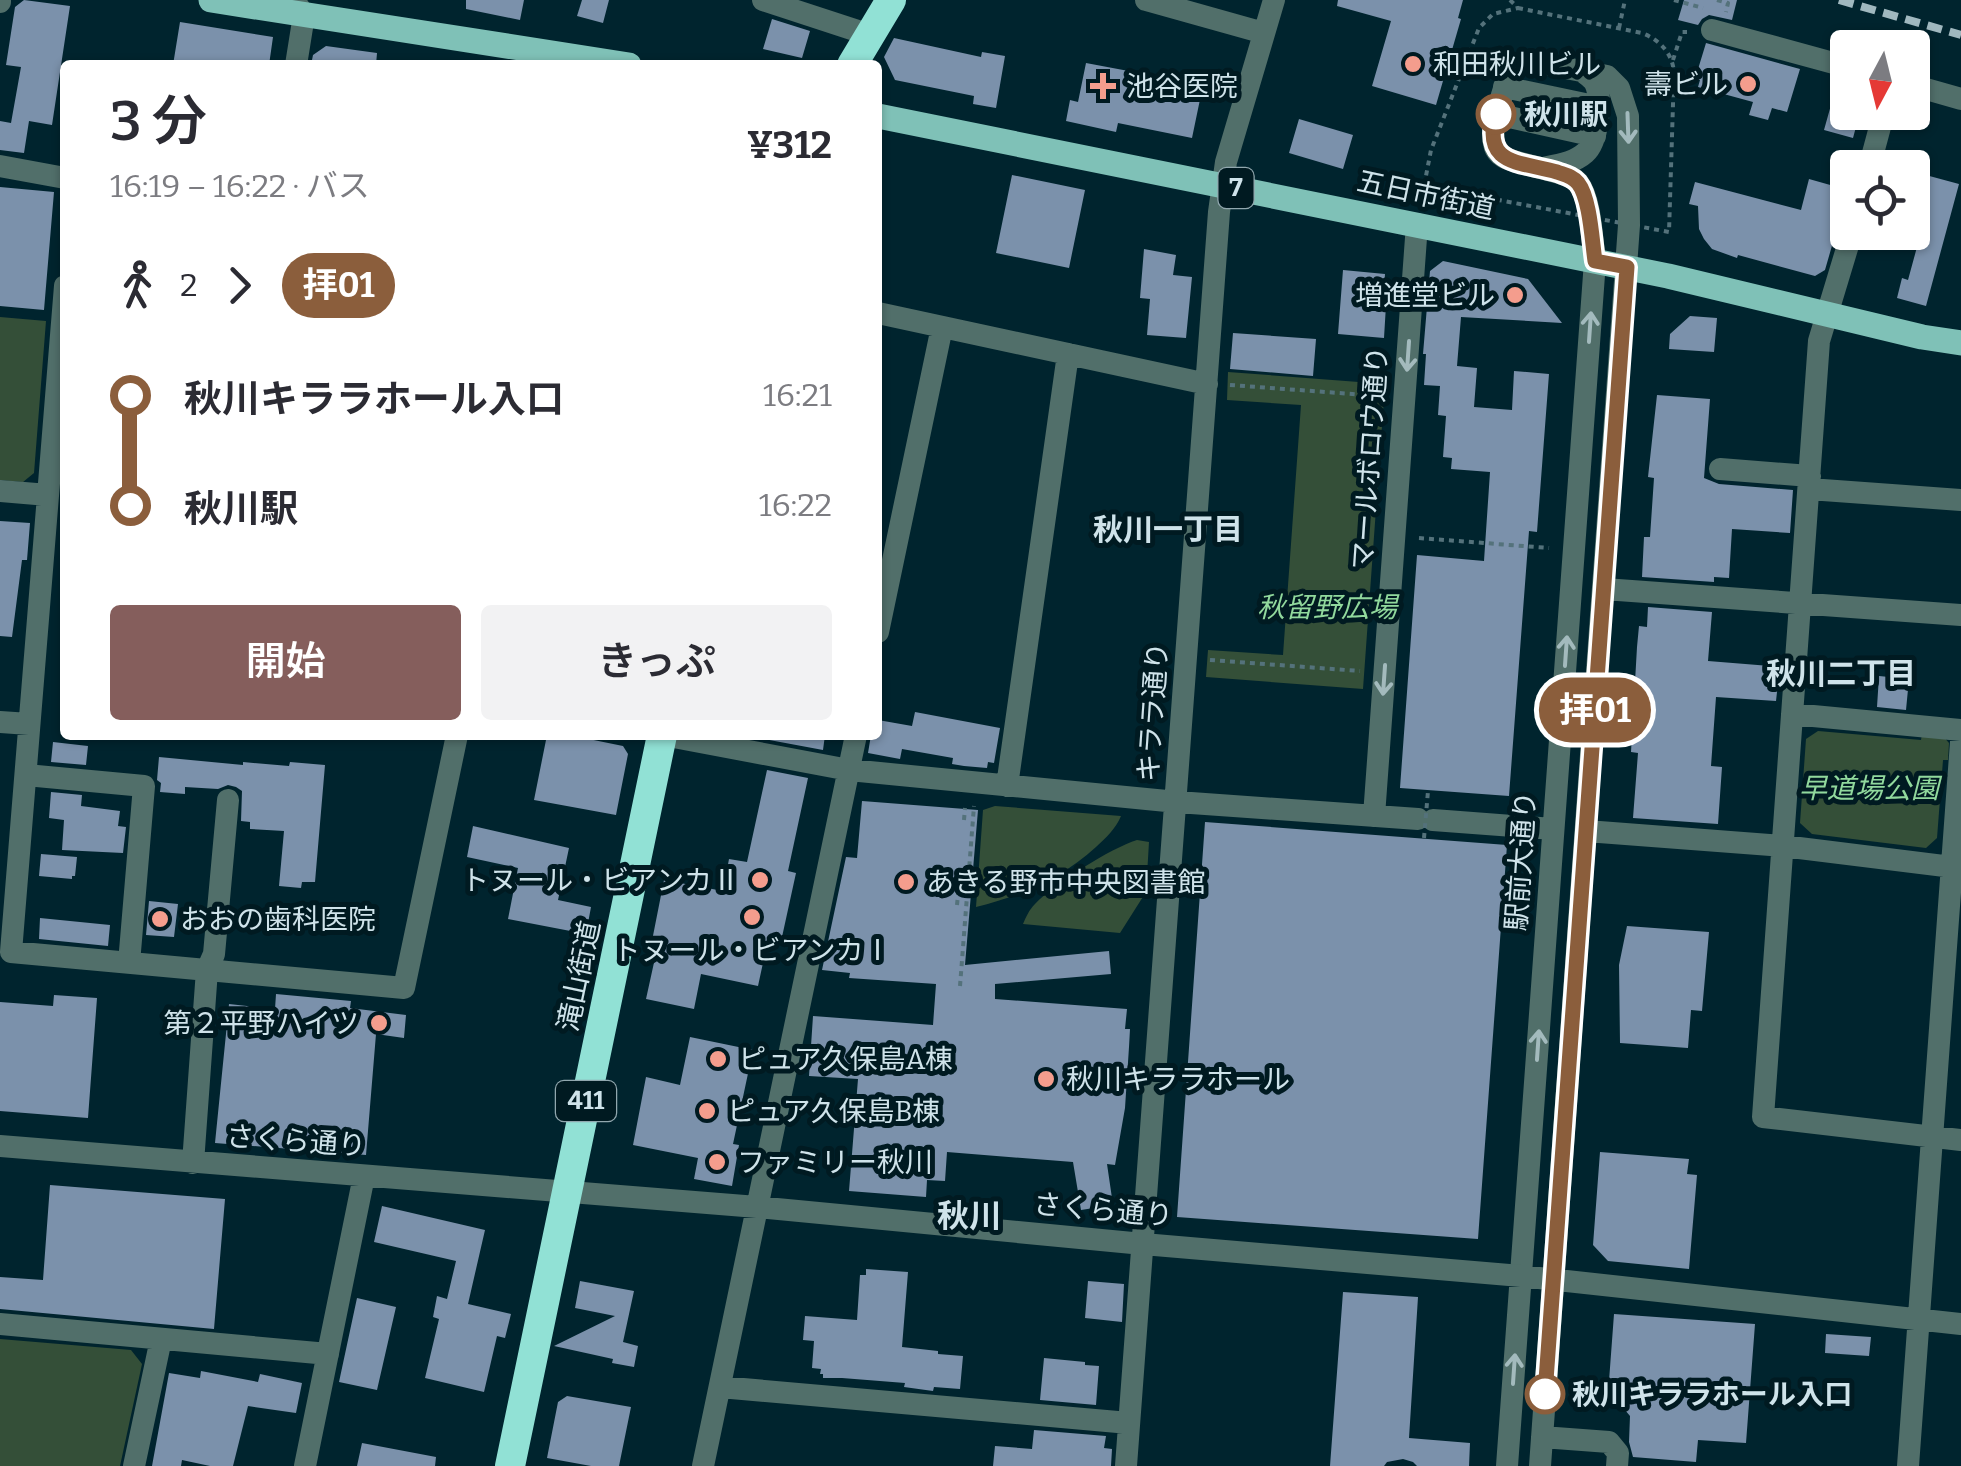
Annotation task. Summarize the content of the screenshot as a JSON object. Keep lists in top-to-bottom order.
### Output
{
  "streets": {
    "highway": ["滝山街道", "411"],
    "main road": ["7", "五日市街道"],
    "street": [
      "マールボロウ通り",
      "キララ通り",
      "駅前大通り",
      "さくら通り"
    ]
  },
  "crossings": [
    ["五日市街道", "マールボロウ通り"],
    ["五日市街道", "キララ通り"],
    ["五日市街道", "駅前大通り"],
    ["キララ通り", "さくら通り"],
    ["駅前大通り", "さくら通り"],
    ["滝山街道", "さくら通り"]
  ],
  "one_way": ["マールボロウ通り"],
  "districts": ["秋川一丁目", "秋川二丁目", "秋川"],
  "parks": ["秋留野広場", "早道場公園"],
  "places": {
    "other": [
      "和田秋川ビル",
      "壽ビル",
      "秋川駅",
      "増進堂ビル",
      "トヌール・ビアンカⅡ",
      "あきる野市中央図書館",
      "トヌール・ビアンカⅠ",
      "おおの歯科医院",
      "第２平野ハイツ",
      "ピュア久保島A棟",
      "秋川キララホール",
      "ピュア久保島B棟",
      "ファミリー秋川",
      "秋川キララホール入口"
    ],
    "health": ["池谷医院"]
  },
  "lines": ["bus line 拝01"],
  "north": "bottom",
  "page": {
    "on_map": "拝01",
    "heading": ["3 分", "16:19 – 16:22 · バス", "¥312"],
    "legs": ["2", "拝01"],
    "list": [
      {
        "name": "秋川キララホール入口",
        "value": "16:21"
      },
      {
        "name": "秋川駅",
        "value": "16:22"
      }
    ],
    "buttons": ["開始", "きっぷ"]
  }
}
